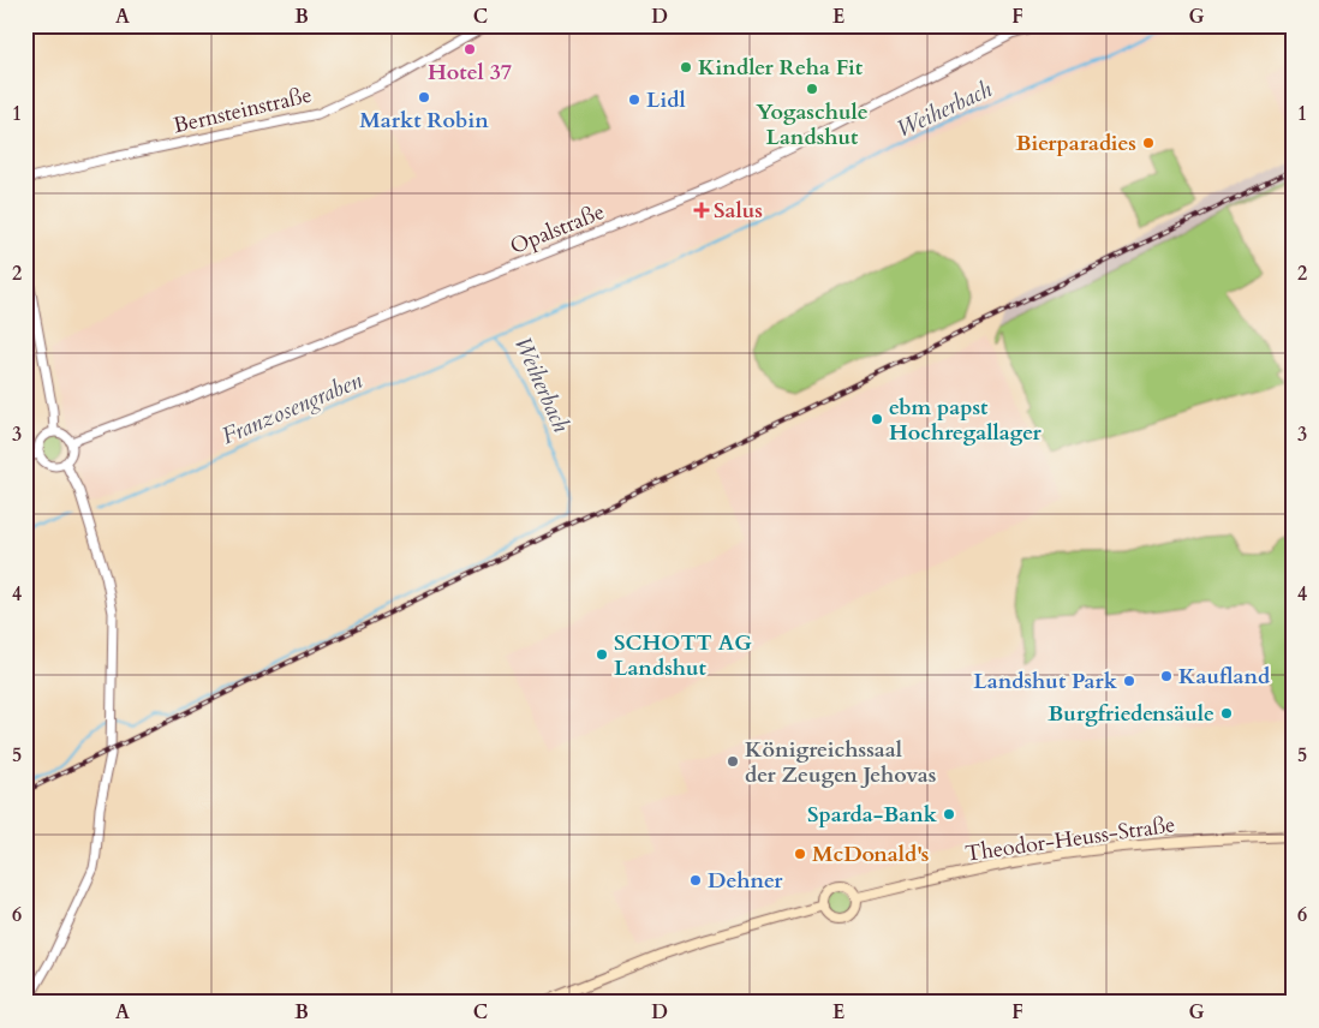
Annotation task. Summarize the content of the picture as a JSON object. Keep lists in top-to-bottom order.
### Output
{
  "streets": {
    "main road": ["Theodor-Heuss-Straße"],
    "street": ["Bernsteinstraße", "Opalstraße"]
  },
  "water": ["Weiherbach", "Franzosengraben"],
  "places": {
    "other": [
      "Hotel 37",
      "Kindler Reha Fit",
      "Yogaschule Landshut",
      "Markt Robin",
      "Lidl",
      "Bierparadies",
      "ebm papst Hochregallager",
      "SCHOTT AG Landshut",
      "Kaufland",
      "Landshut Park",
      "Burgfriedensäule",
      "Königreichssaal der Zeugen Jehovas",
      "Sparda-Bank",
      "McDonald's",
      "Dehner"
    ],
    "health": ["Salus"]
  },
  "grid": {
    "columns": [
      "A",
      "B",
      "C",
      "D",
      "E",
      "F",
      "G"
    ],
    "rows": [
      "1",
      "2",
      "3",
      "4",
      "5",
      "6"
    ]
  }
}
